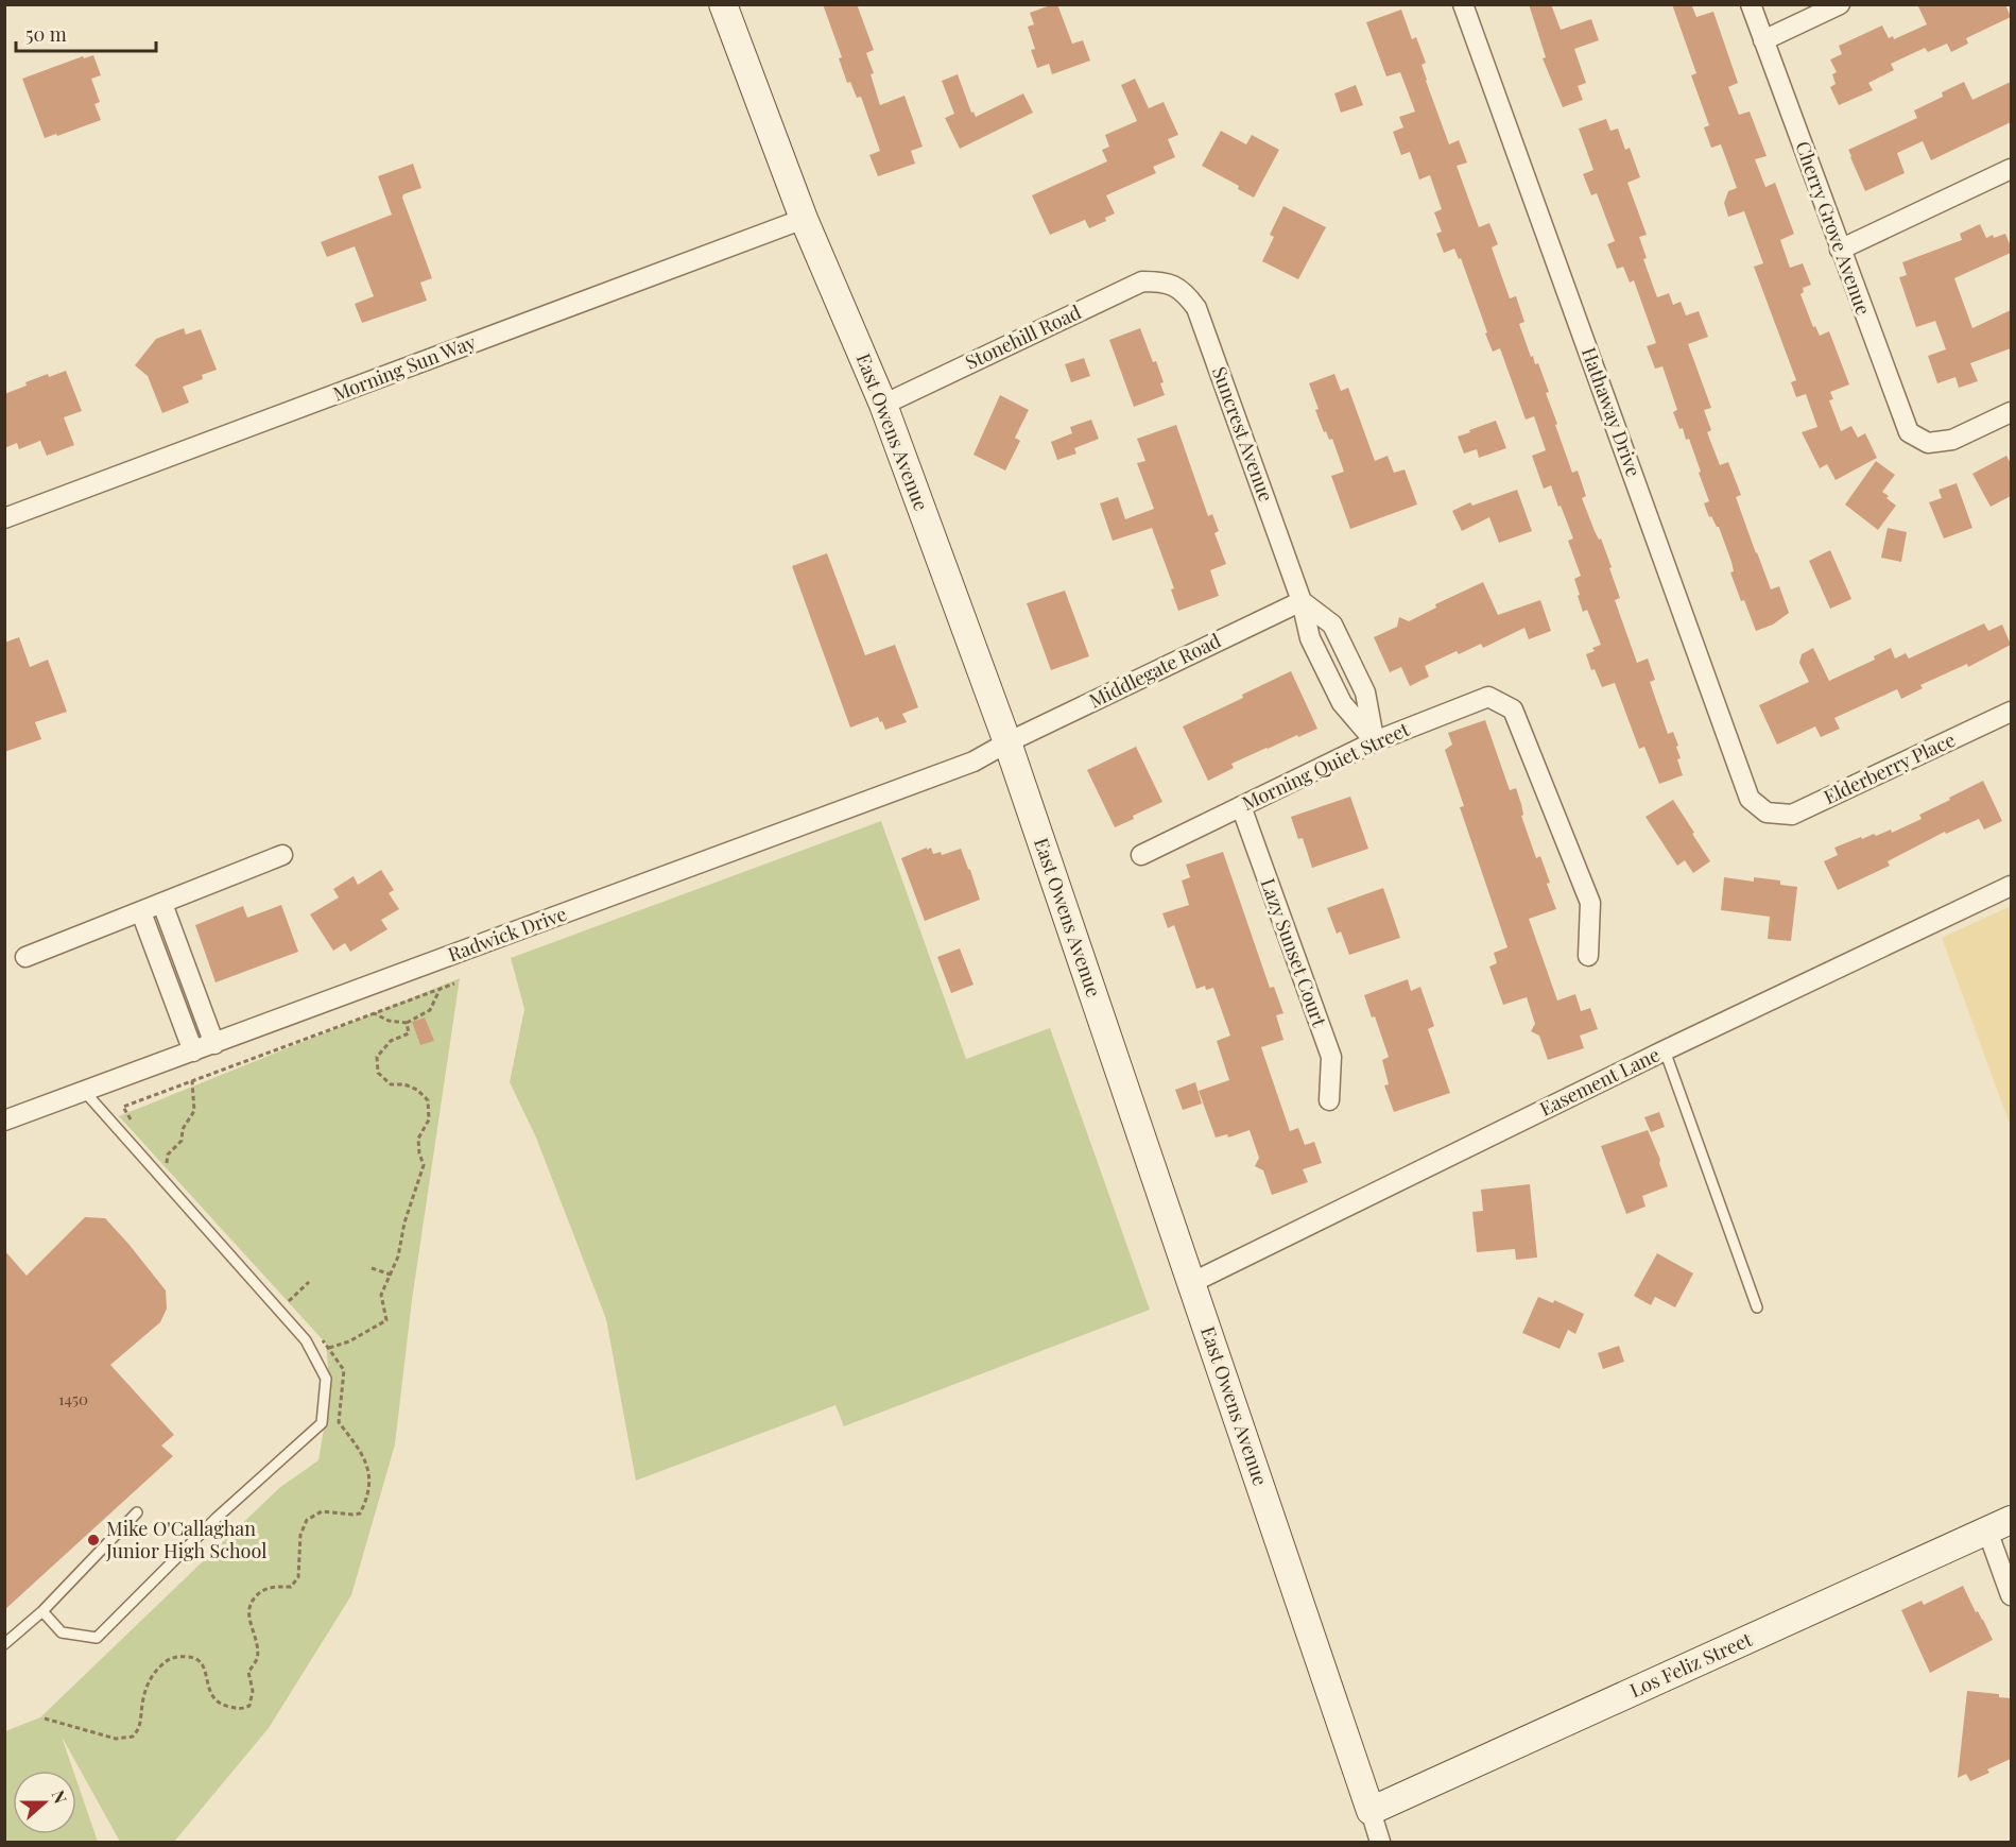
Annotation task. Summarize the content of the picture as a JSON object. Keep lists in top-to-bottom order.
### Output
{
  "streets": {
    "street": [
      "Cherry Grove Avenue",
      "Stonehill Road",
      "Morning Sun Way",
      "Hathaway Drive",
      "East Owens Avenue",
      "Suncrest Avenue",
      "Middlegate Road",
      "Morning Quiet Street",
      "Elderberry Place",
      "Radwick Drive",
      "Lazy Sunset Court",
      "Easement Lane",
      "Los Feliz Street"
    ]
  },
  "crossings": [
    ["Stonehill Road", "East Owens Avenue"],
    ["Stonehill Road", "Suncrest Avenue"],
    ["Morning Sun Way", "East Owens Avenue"],
    ["Hathaway Drive", "Elderberry Place"],
    ["East Owens Avenue", "Middlegate Road"],
    ["East Owens Avenue", "Radwick Drive"],
    ["East Owens Avenue", "Easement Lane"],
    ["East Owens Avenue", "Los Feliz Street"],
    ["Suncrest Avenue", "Middlegate Road"],
    ["Suncrest Avenue", "Morning Quiet Street"],
    ["Middlegate Road", "Radwick Drive"],
    ["Morning Quiet Street", "Lazy Sunset Court"]
  ],
  "places": ["Mike O'Callaghan Junior High School"],
  "house_numbers": ["1450"],
  "scale_bar": "50 m",
  "north": "right"
}
